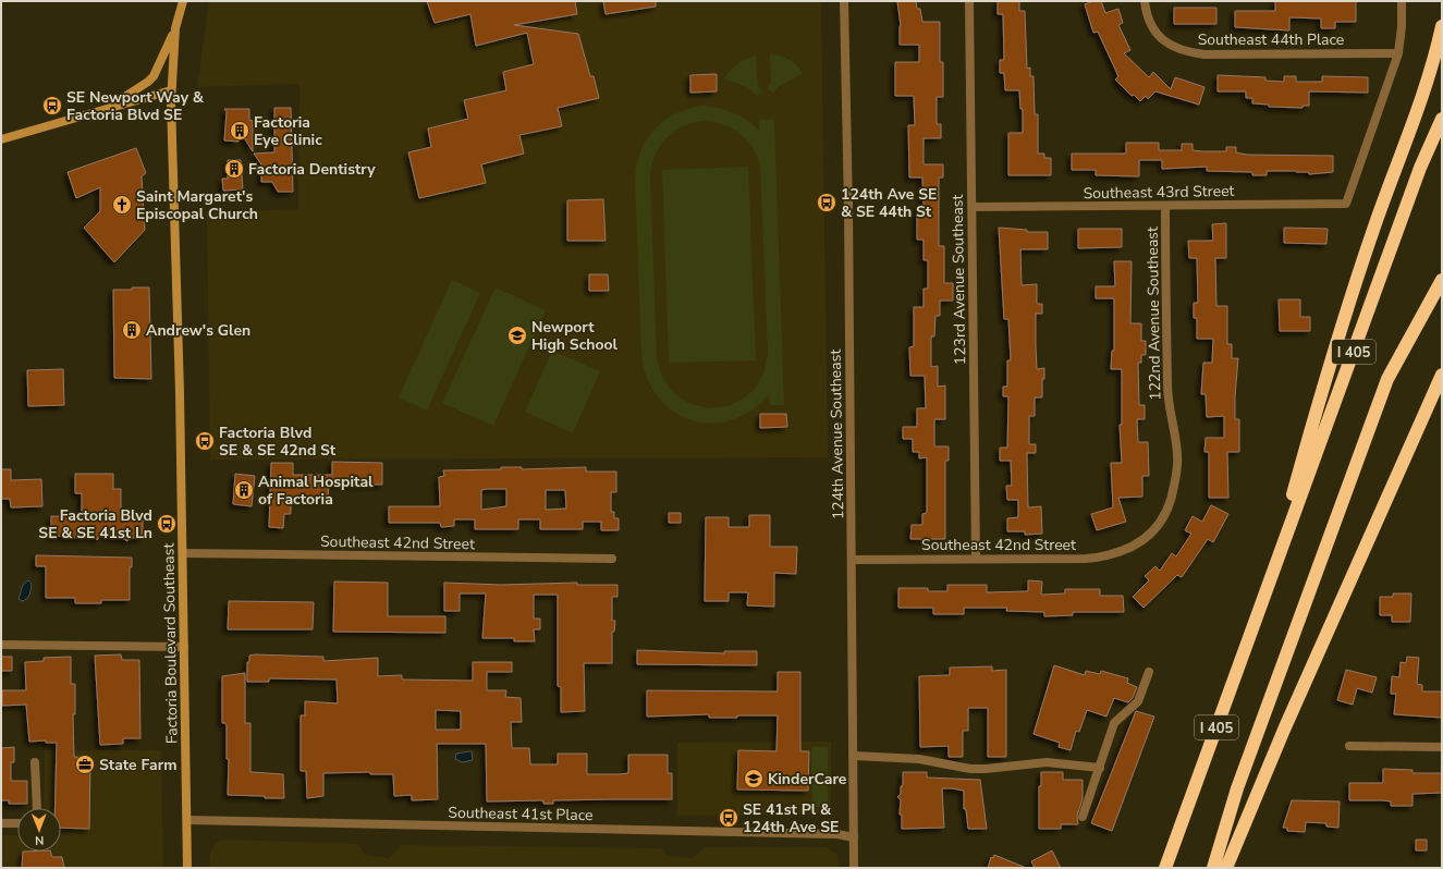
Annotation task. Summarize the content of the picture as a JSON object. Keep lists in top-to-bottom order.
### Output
{
  "streets": {
    "highway": ["I 405"],
    "main road": ["Factoria Boulevard Southeast"],
    "street": [
      "Southeast 44th Place",
      "Southeast 43rd Street",
      "123rd Avenue Southeast",
      "122nd Avenue Southeast",
      "124th Avenue Southeast",
      "Southeast 42nd Street",
      "Southeast 41st Place"
    ]
  },
  "crossings": [
    ["Southeast 44th Place", "Southeast 43rd Street"],
    ["Southeast 43rd Street", "123rd Avenue Southeast"],
    ["Southeast 43rd Street", "122nd Avenue Southeast"],
    ["123rd Avenue Southeast", "Southeast 42nd Street"],
    ["122nd Avenue Southeast", "Southeast 42nd Street"],
    ["124th Avenue Southeast", "Southeast 42nd Street"],
    ["124th Avenue Southeast", "Southeast 41st Place"],
    ["Southeast 42nd Street", "Factoria Boulevard Southeast"],
    ["Factoria Boulevard Southeast", "Southeast 41st Place"]
  ],
  "places": {
    "bus stop": [
      "SE Newport Way & Factoria Blvd SE",
      "124th Ave SE & SE 44th St",
      "Factoria Blvd SE & SE 42nd St",
      "Factoria Blvd SE & SE 41st Ln",
      "SE 41st Pl & 124th Ave SE"
    ],
    "building": [
      "Factoria Eye Clinic",
      "Factoria Dentistry",
      "Andrew's Glen",
      "Animal Hospital of Factoria"
    ],
    "church": ["Saint Margaret's Episcopal Church"],
    "school or university": ["Newport High School", "KinderCare"],
    "office": ["State Farm"]
  },
  "north": "bottom"
}
